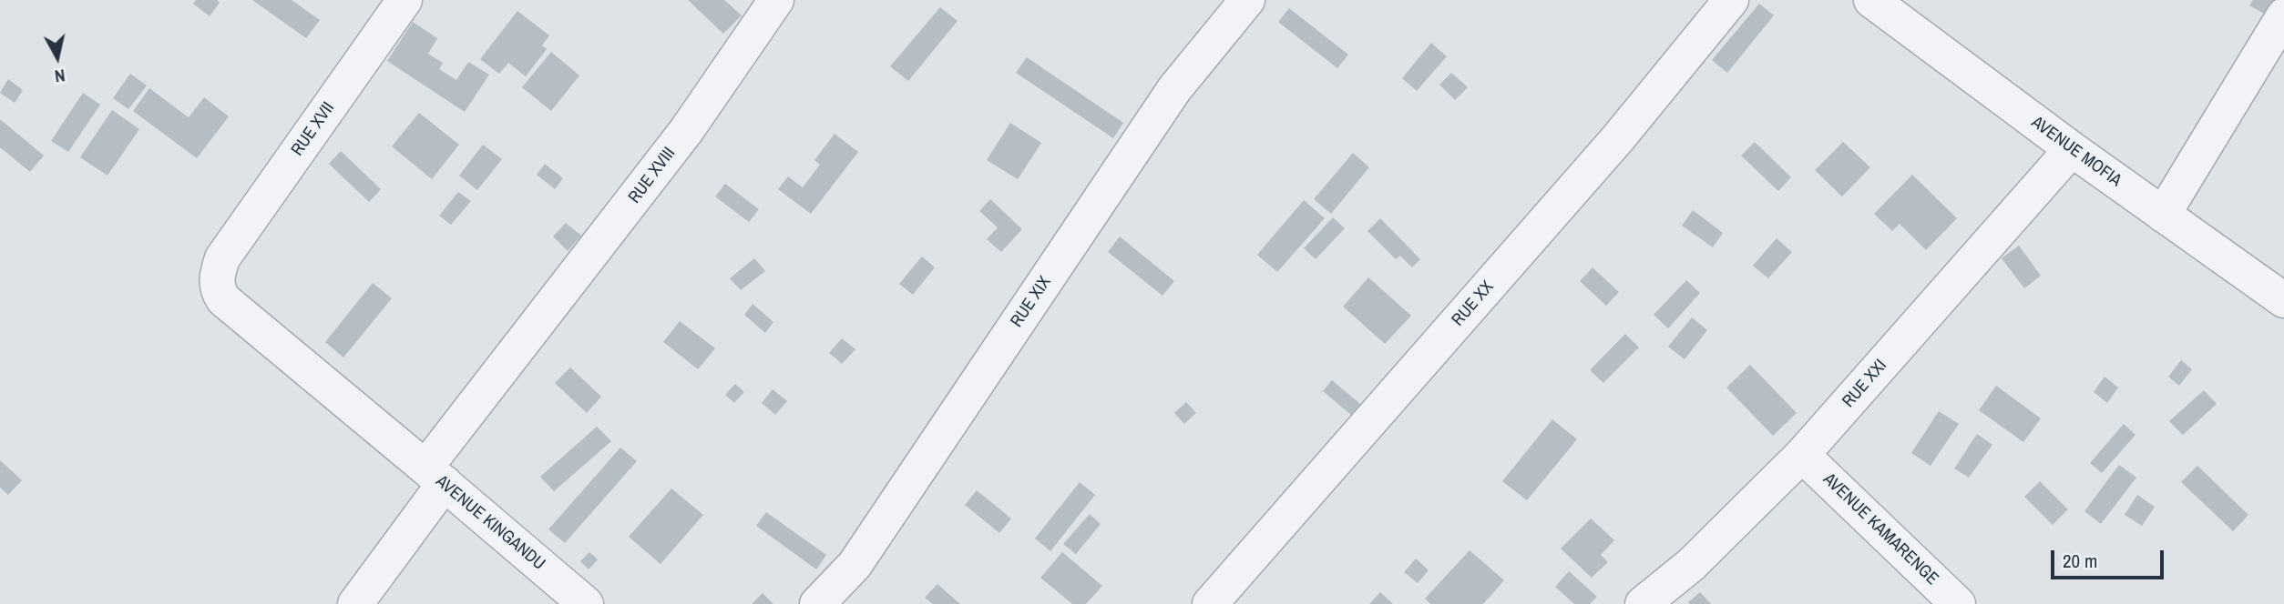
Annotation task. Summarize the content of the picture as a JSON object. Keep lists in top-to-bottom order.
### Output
{
  "streets": {
    "street": [
      "RUE XVII",
      "AVENUE MOFIA",
      "RUE XVIII",
      "RUE XIX",
      "RUE XX",
      "RUE XXI",
      "AVENUE KINGANDU",
      "AVENUE KAMARENGE"
    ]
  },
  "crossings": [
    ["RUE XVII", "AVENUE KINGANDU"],
    ["AVENUE MOFIA", "RUE XXI"],
    ["RUE XVIII", "AVENUE KINGANDU"],
    ["RUE XXI", "AVENUE KAMARENGE"]
  ],
  "scale_bar": "20 m",
  "north": "bottom"
}
